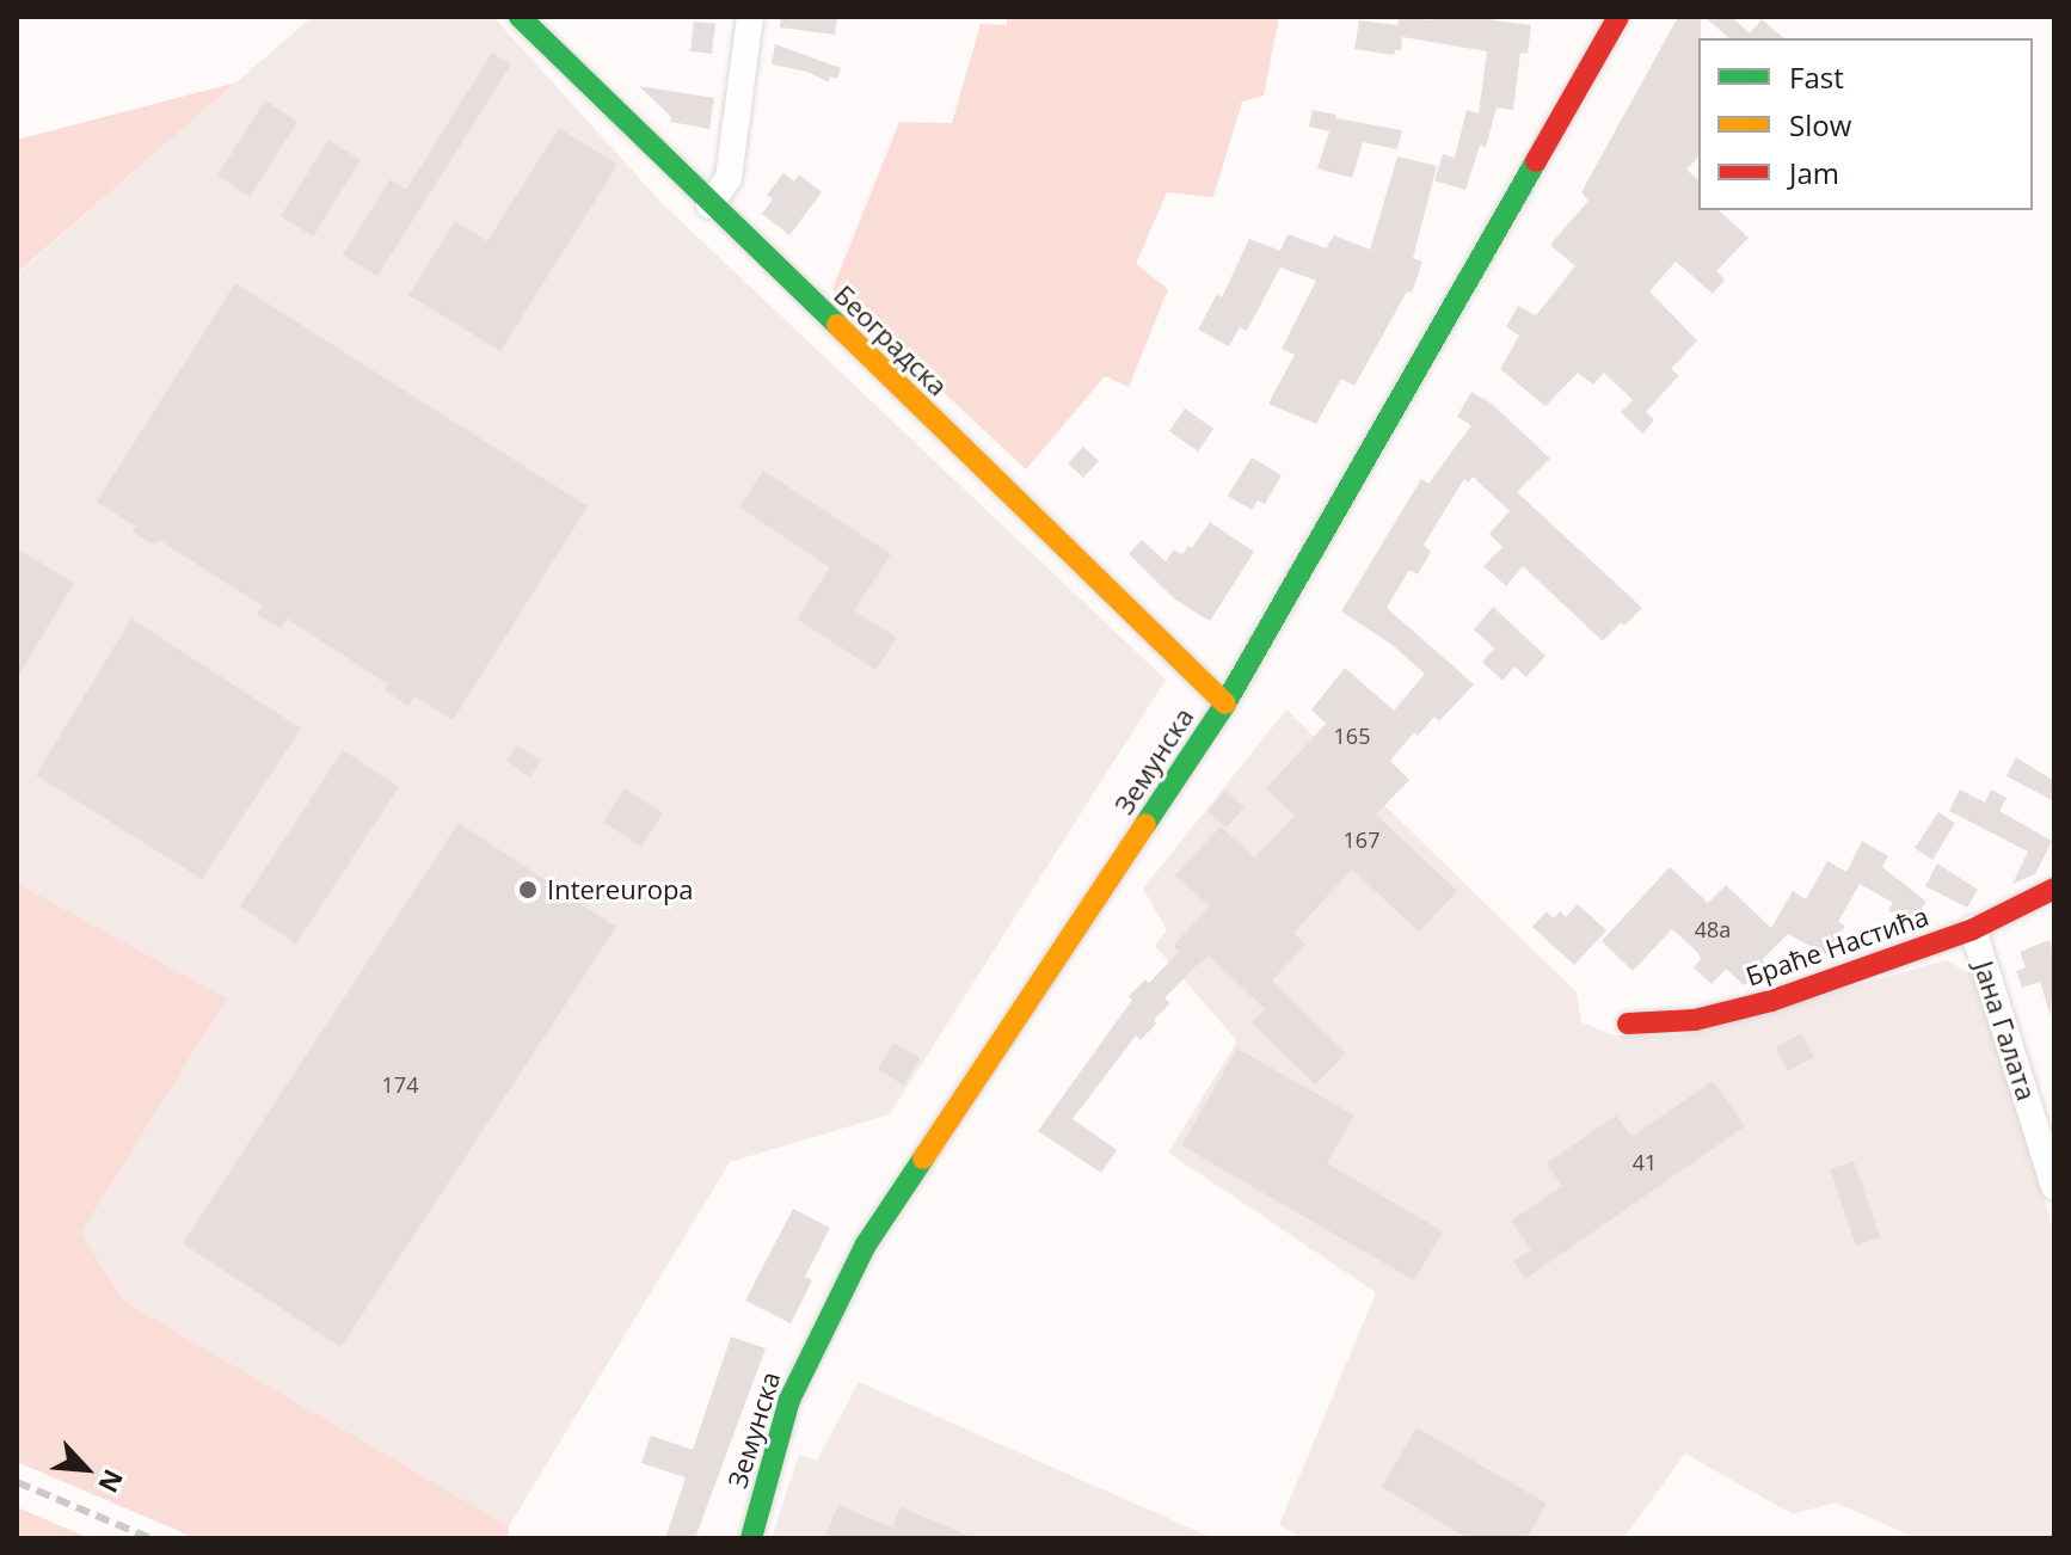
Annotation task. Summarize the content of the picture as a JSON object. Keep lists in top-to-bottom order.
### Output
{
  "streets": {
    "street": [
      "Београдска",
      "Земунска",
      "Браће Настића",
      "Јана Галата"
    ]
  },
  "crossings": [
    ["Београдска", "Земунска"],
    ["Браће Настића", "Јана Галата"]
  ],
  "places": ["Intereuropa"],
  "house_numbers": [
    "165",
    "167",
    "48a",
    "174",
    "41"
  ],
  "legend": ["Fast", "Slow", "Jam"],
  "north": "bottom right"
}
